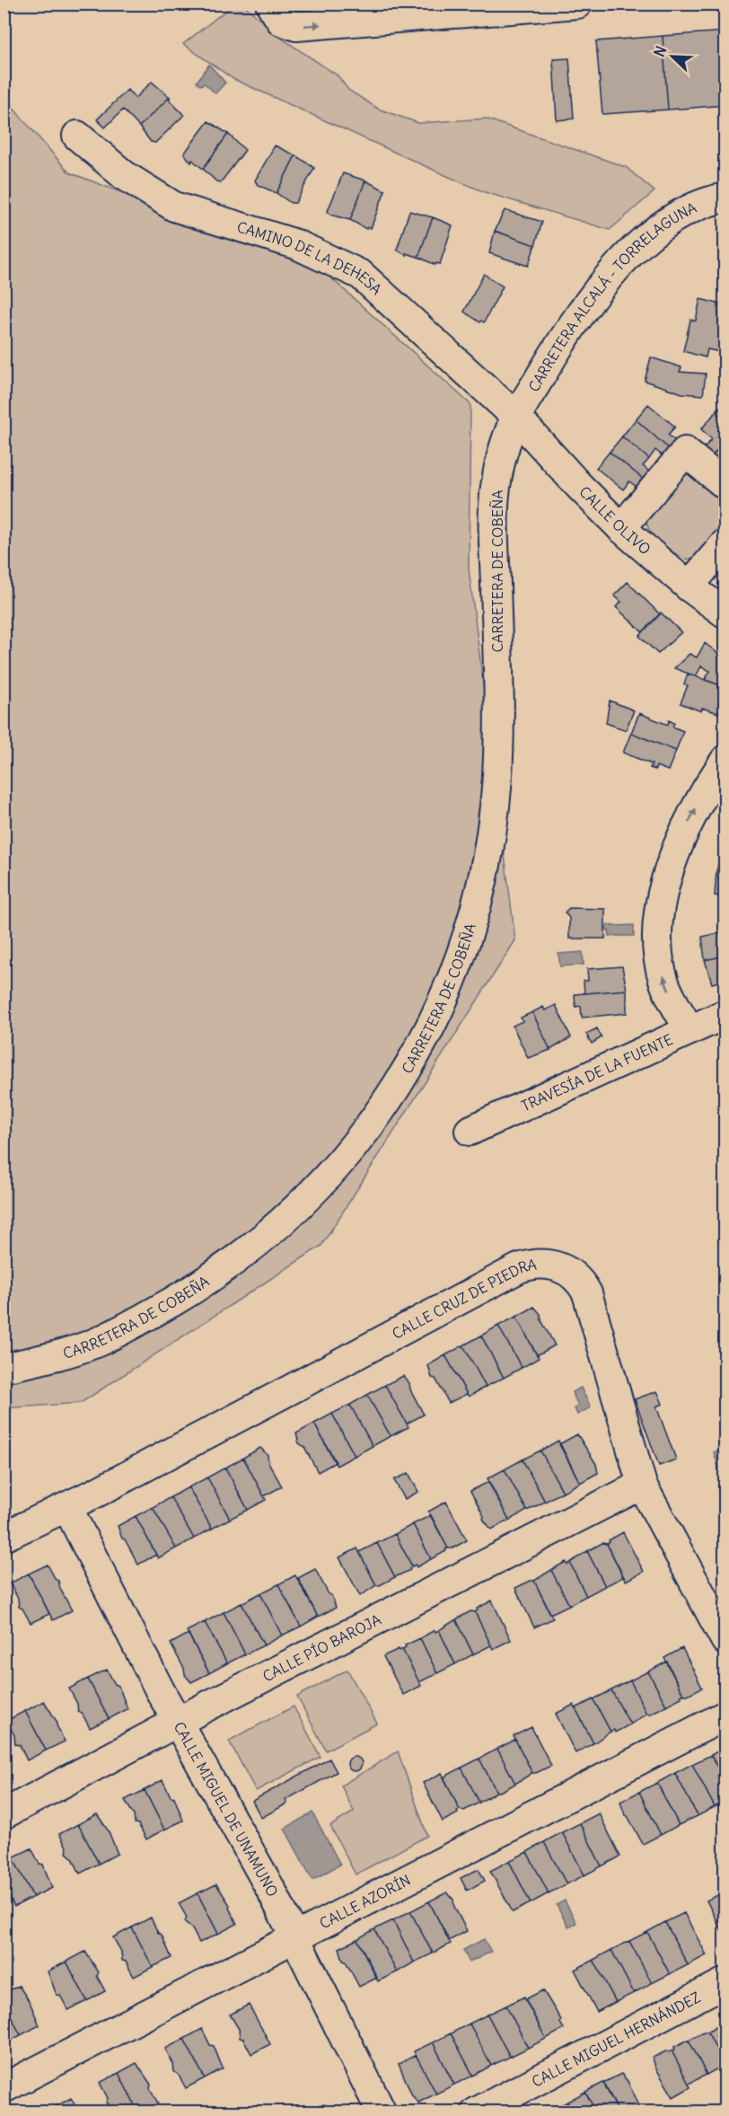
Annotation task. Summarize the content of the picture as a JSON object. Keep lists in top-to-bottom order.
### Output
{
  "streets": {
    "street": [
      "CAMINO DE LA DEHESA",
      "CARRETERA ALCALÁ - TORRELAGUNA",
      "CALLE OLIVO",
      "CARRETERA DE COBEÑA",
      "TRAVESÍA DE LA FUENTE",
      "CALLE CRUZ DE PIEDRA",
      "CALLE PÍO BAROJA",
      "CALLE MIGUEL DE UNAMUNO",
      "CALLE AZORÍN",
      "CALLE MIGUEL HERNÁNDEZ"
    ]
  },
  "crossings": [
    ["CAMINO DE LA DEHESA", "CARRETERA ALCALÁ - TORRELAGUNA"],
    ["CAMINO DE LA DEHESA", "CALLE OLIVO"],
    ["CAMINO DE LA DEHESA", "CARRETERA DE COBEÑA"],
    ["CARRETERA ALCALÁ - TORRELAGUNA", "CALLE OLIVO"],
    ["CARRETERA ALCALÁ - TORRELAGUNA", "CARRETERA DE COBEÑA"],
    ["CALLE OLIVO", "CARRETERA DE COBEÑA"],
    ["CALLE CRUZ DE PIEDRA", "CALLE PÍO BAROJA"],
    ["CALLE CRUZ DE PIEDRA", "CALLE MIGUEL DE UNAMUNO"],
    ["CALLE PÍO BAROJA", "CALLE MIGUEL DE UNAMUNO"],
    ["CALLE MIGUEL DE UNAMUNO", "CALLE AZORÍN"]
  ],
  "north": "top left"
}
